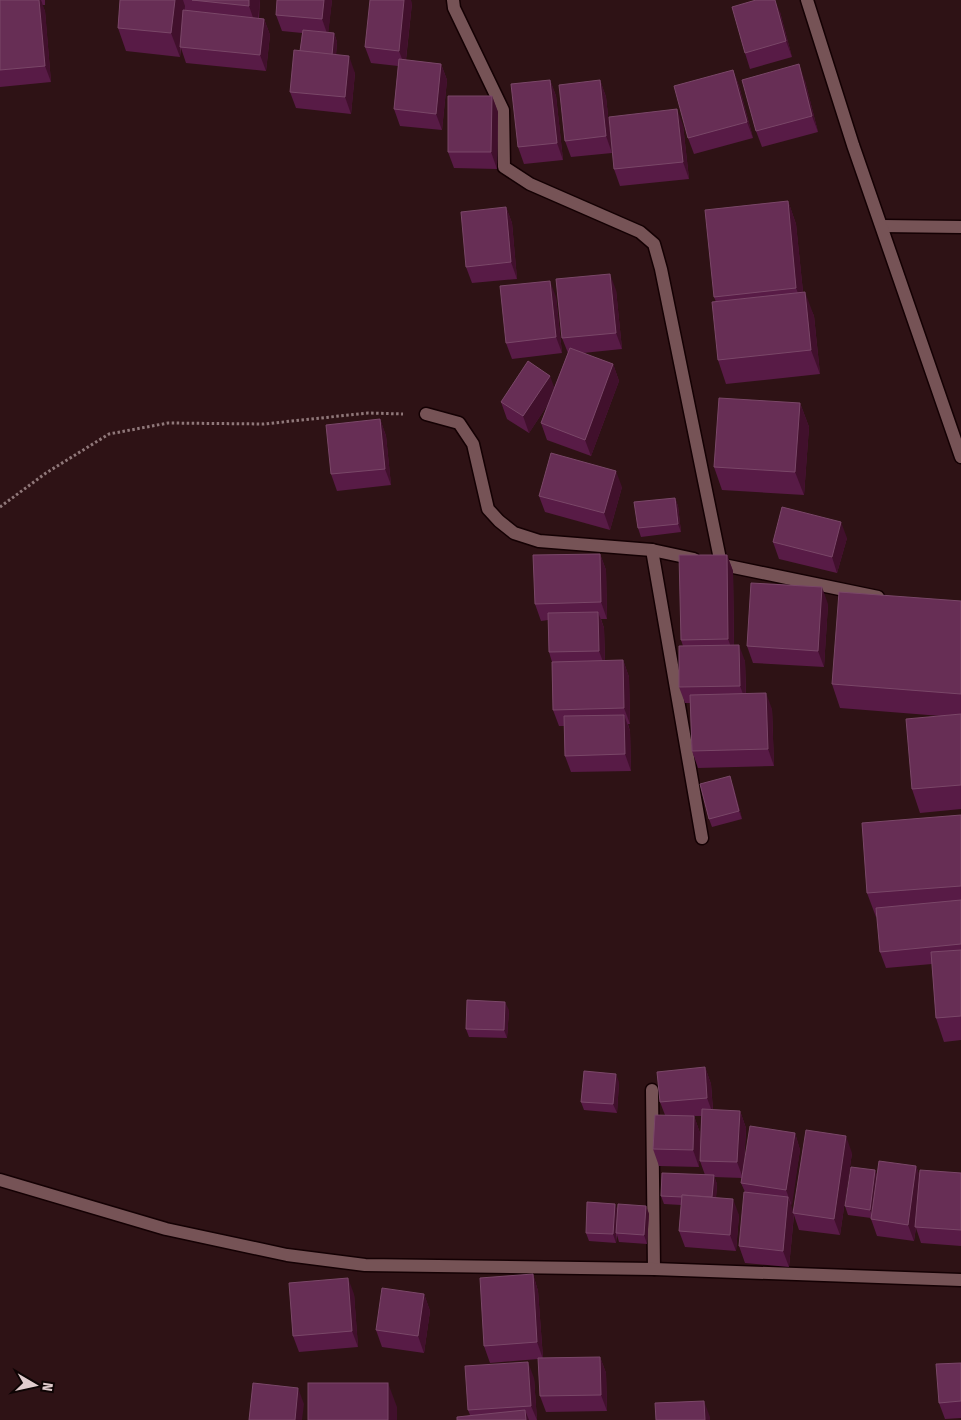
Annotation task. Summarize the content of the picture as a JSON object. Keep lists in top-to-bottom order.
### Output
{
  "north": "right"
}
